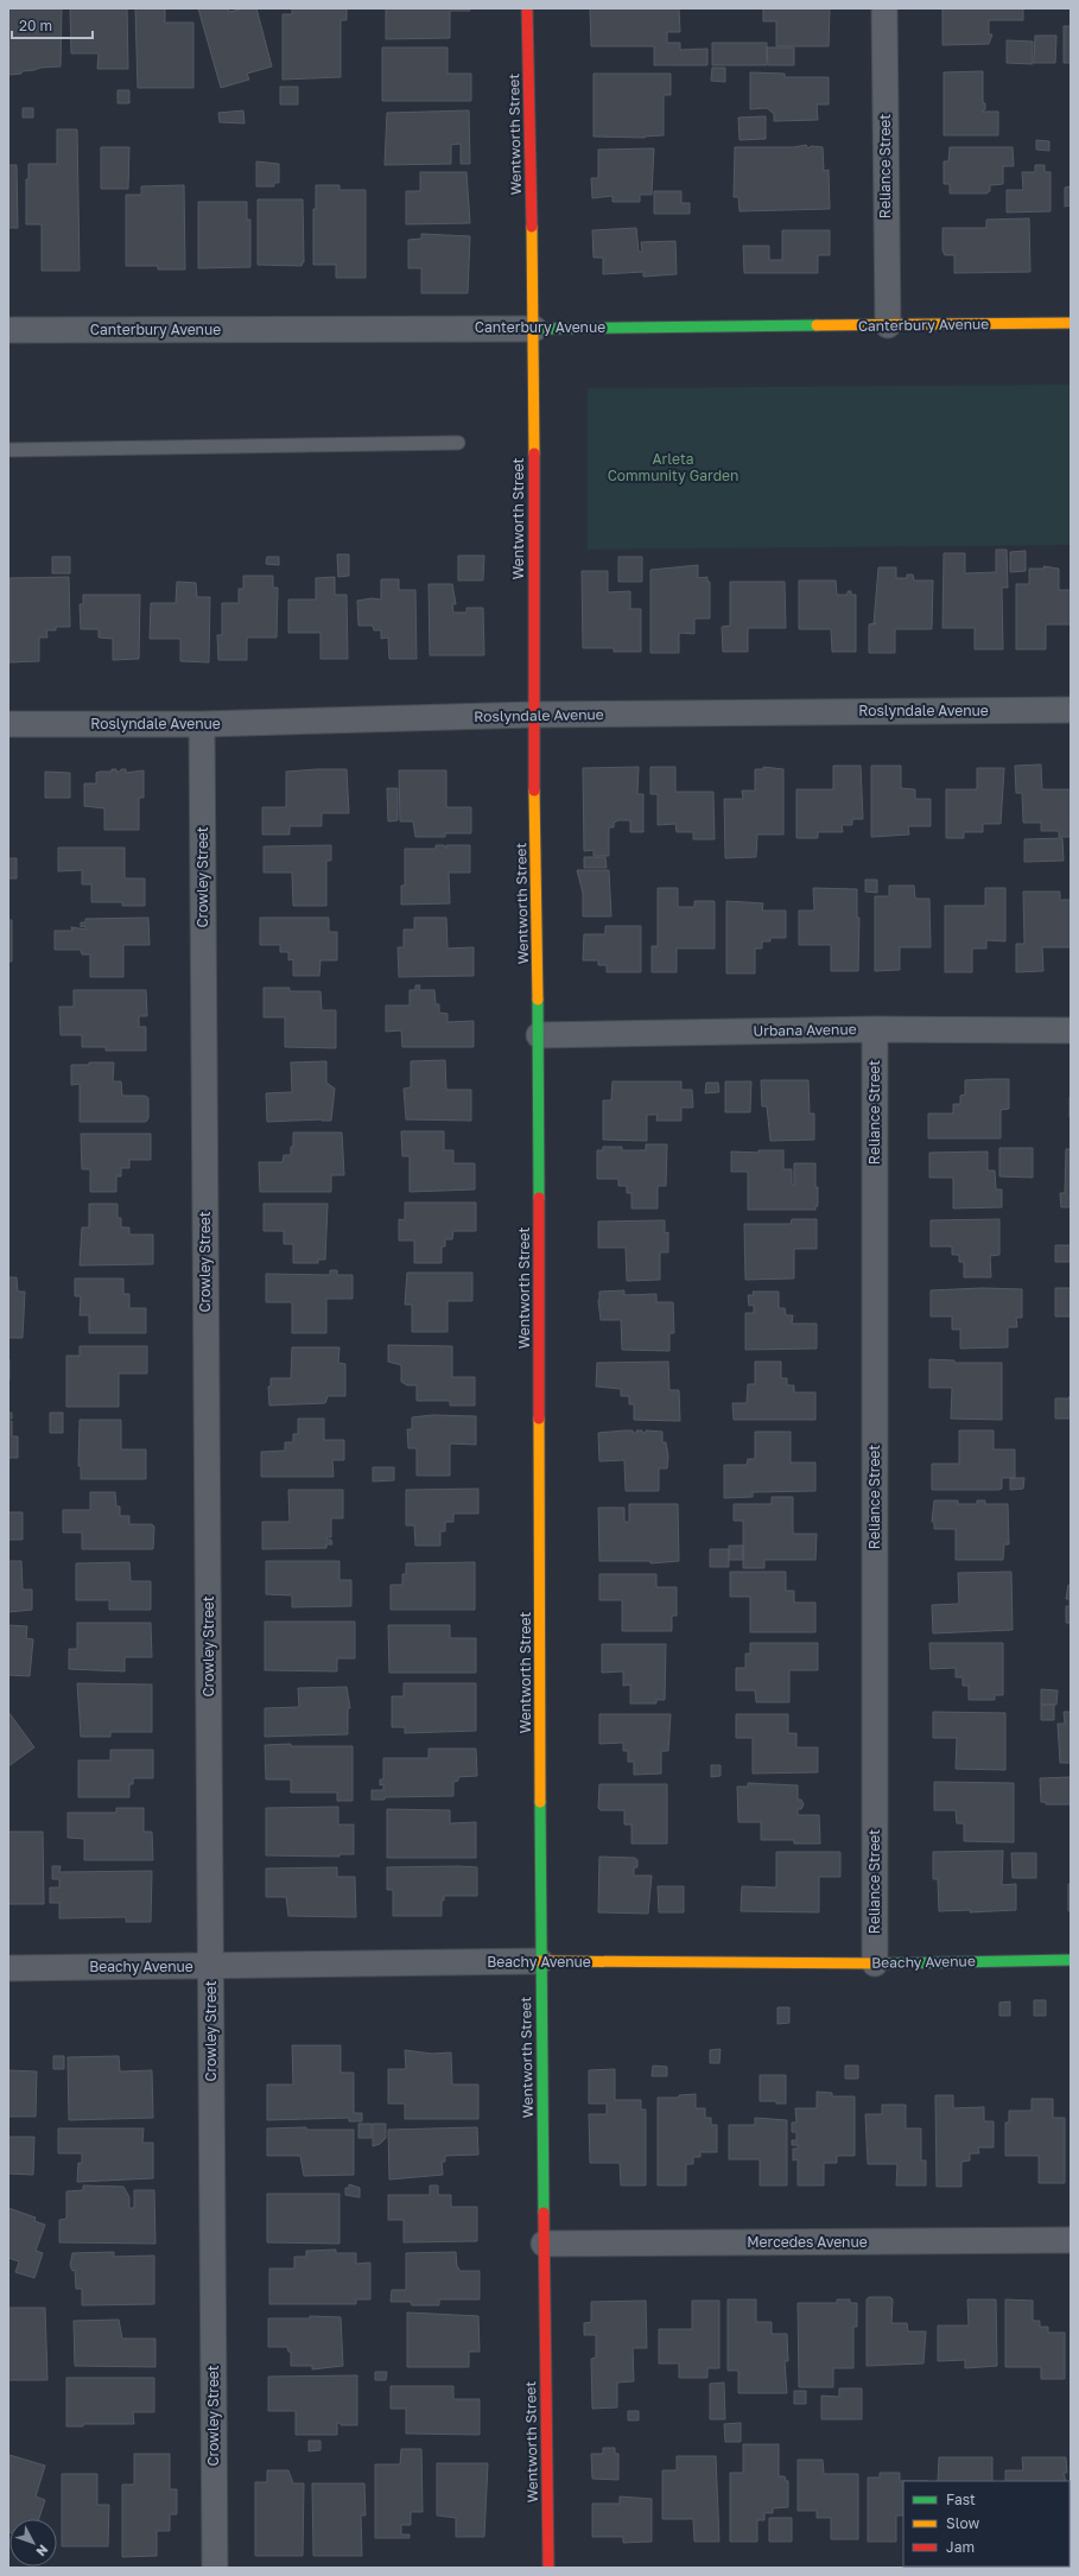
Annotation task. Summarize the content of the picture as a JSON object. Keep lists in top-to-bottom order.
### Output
{
  "streets": {
    "street": [
      "Wentworth Street",
      "Reliance Street",
      "Canterbury Avenue",
      "Roslyndale Avenue",
      "Crowley Street",
      "Urbana Avenue",
      "Beachy Avenue",
      "Mercedes Avenue"
    ]
  },
  "crossings": [
    ["Wentworth Street", "Canterbury Avenue"],
    ["Wentworth Street", "Roslyndale Avenue"],
    ["Wentworth Street", "Urbana Avenue"],
    ["Wentworth Street", "Beachy Avenue"],
    ["Wentworth Street", "Mercedes Avenue"],
    ["Reliance Street", "Canterbury Avenue"],
    ["Reliance Street", "Urbana Avenue"],
    ["Reliance Street", "Beachy Avenue"],
    ["Roslyndale Avenue", "Crowley Street"],
    ["Crowley Street", "Beachy Avenue"]
  ],
  "parks": ["Arleta Community Garden"],
  "legend": ["Fast", "Slow", "Jam"],
  "scale_bar": "20 m",
  "north": "bottom right"
}
